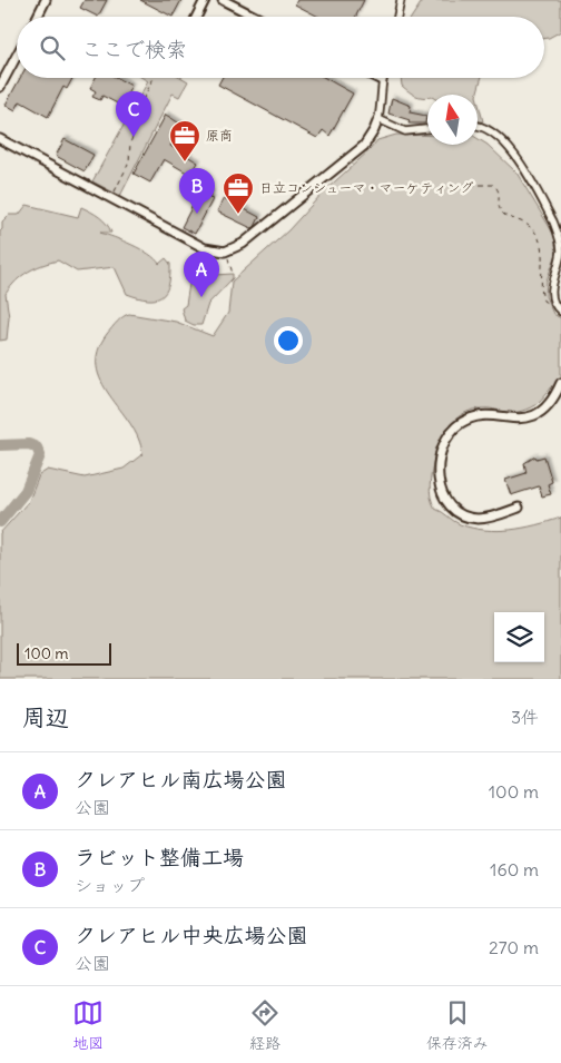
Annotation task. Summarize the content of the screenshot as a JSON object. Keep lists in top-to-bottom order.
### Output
{
  "places": {
    "office": ["原商", "日立コンシューマ・マーケティング"]
  },
  "scale_bar": "100 m",
  "north": "top",
  "page": {
    "search": "ここで検索",
    "pins": ["C", "B", "A"],
    "scale": "100 m",
    "heading": ["周辺", "3件"],
    "list": [
      {
        "mark": "A",
        "name": "クレアヒル南広場公園",
        "note": "公園",
        "value": "100 m"
      },
      {
        "mark": "B",
        "name": "ラビット整備工場",
        "note": "ショップ",
        "value": "160 m"
      },
      {
        "mark": "C",
        "name": "クレアヒル中央広場公園",
        "note": "公園",
        "value": "270 m"
      }
    ],
    "nav": ["地図", "経路", "保存済み"]
  }
}
